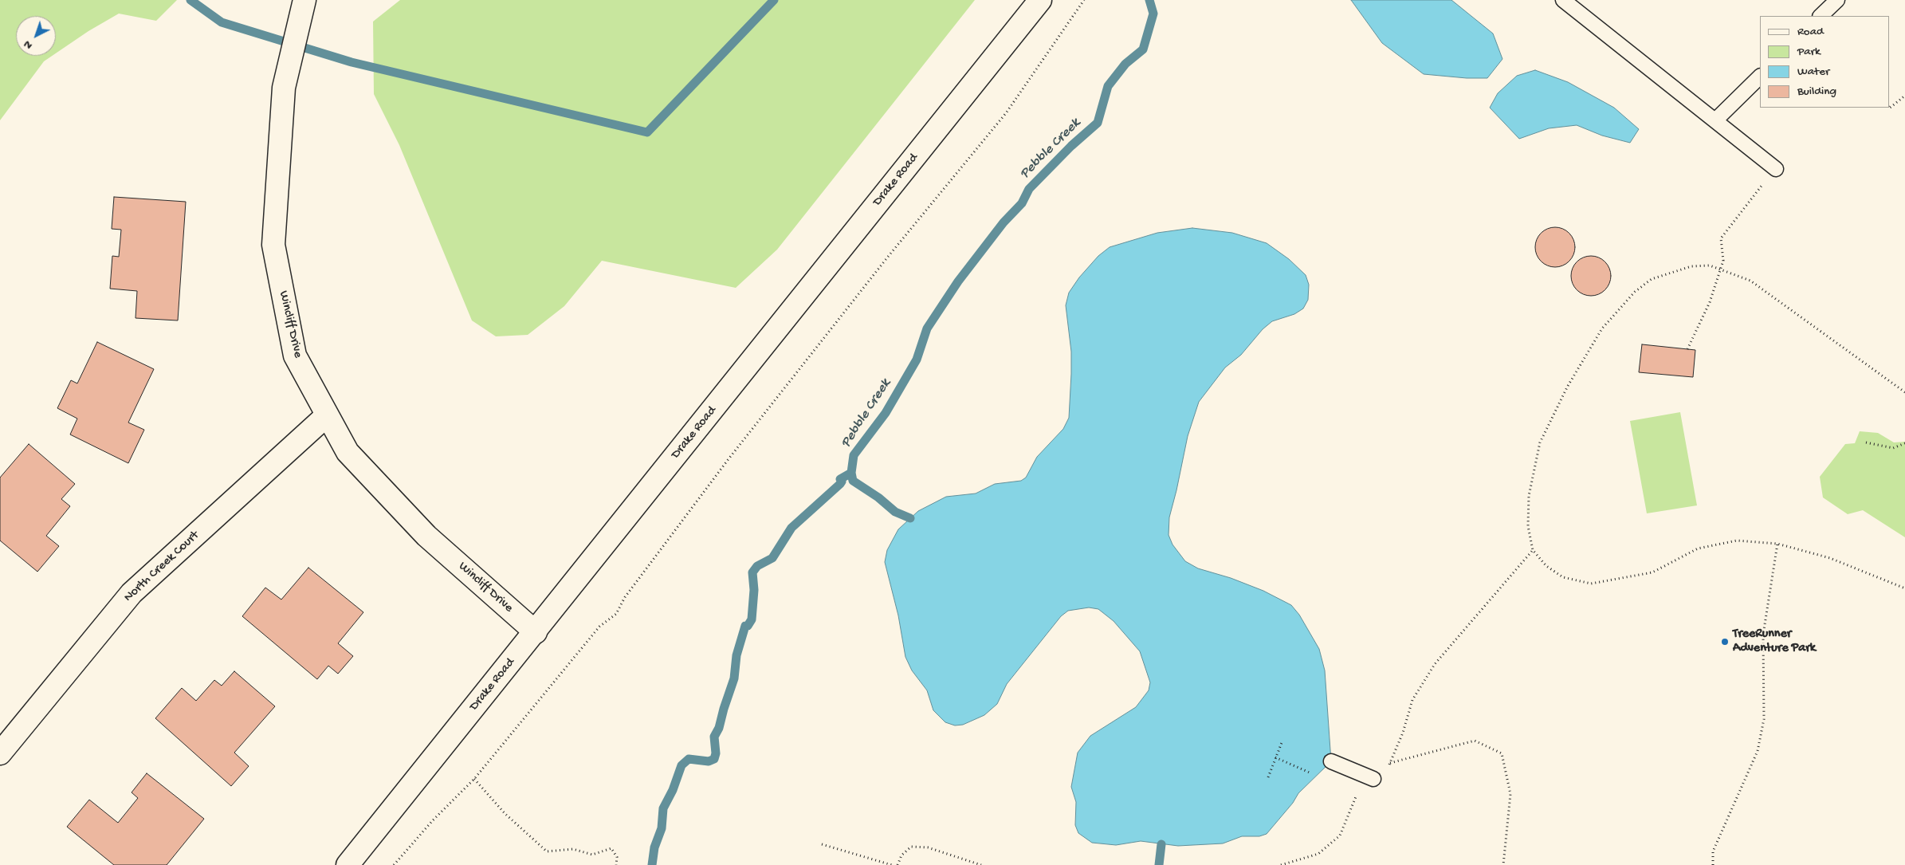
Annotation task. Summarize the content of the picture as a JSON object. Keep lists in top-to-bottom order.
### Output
{
  "streets": {
    "street": ["Drake Road", "Wincliff Drive", "North Creek Court"]
  },
  "crossings": [
    ["Drake Road", "Wincliff Drive"],
    ["Wincliff Drive", "North Creek Court"]
  ],
  "water": ["Pebble Creek"],
  "places": ["TreeRunner Adventure Park"],
  "legend": [
    "Road",
    "Park",
    "Water",
    "Building"
  ],
  "north": "bottom left"
}
